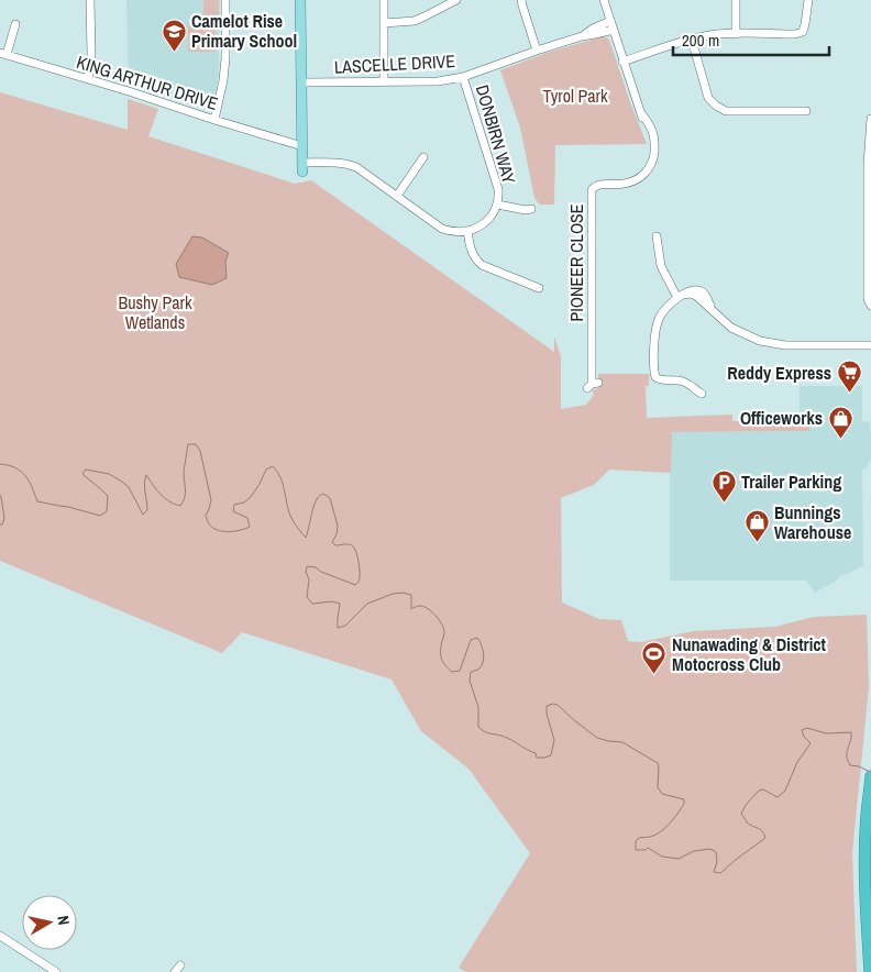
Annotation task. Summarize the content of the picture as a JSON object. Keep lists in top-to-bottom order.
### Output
{
  "streets": {
    "street": [
      "LASCELLE DRIVE",
      "KING ARTHUR DRIVE",
      "DONBIRN WAY",
      "PIONEER CLOSE"
    ]
  },
  "crossings": [
    ["LASCELLE DRIVE", "DONBIRN WAY"]
  ],
  "parks": ["Tyrol Park", "Bushy Park Wetlands"],
  "places": {
    "school or university": ["Camelot Rise Primary School"],
    "supermarket": ["Reddy Express"],
    "shop": ["Officeworks", "Bunnings Warehouse"],
    "parking": ["Trailer Parking"],
    "sports": ["Nunawading & District Motocross Club"]
  },
  "scale_bar": "200 m",
  "north": "right"
}
